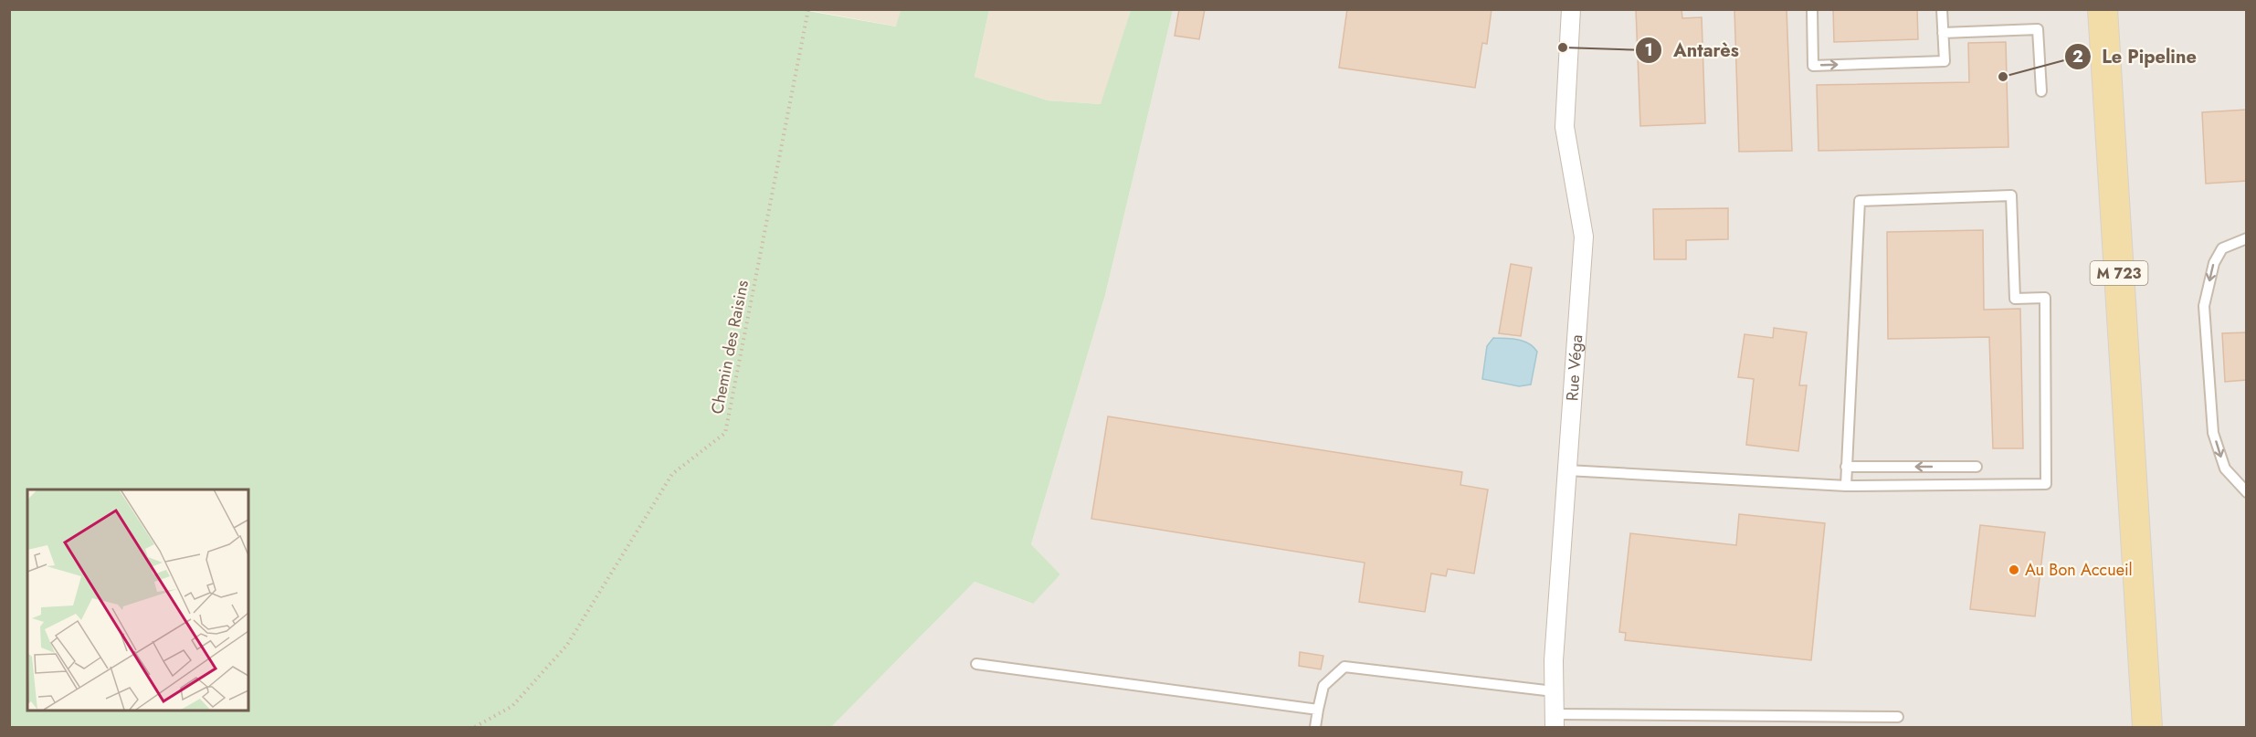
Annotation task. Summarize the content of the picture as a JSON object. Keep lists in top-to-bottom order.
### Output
{
  "streets": {
    "main road": ["M 723"],
    "street": ["Rue Véga"],
    "path": ["Chemin des Raisins"]
  },
  "places": ["Antarès", "Le Pipeline", "Au Bon Accueil"]
}
